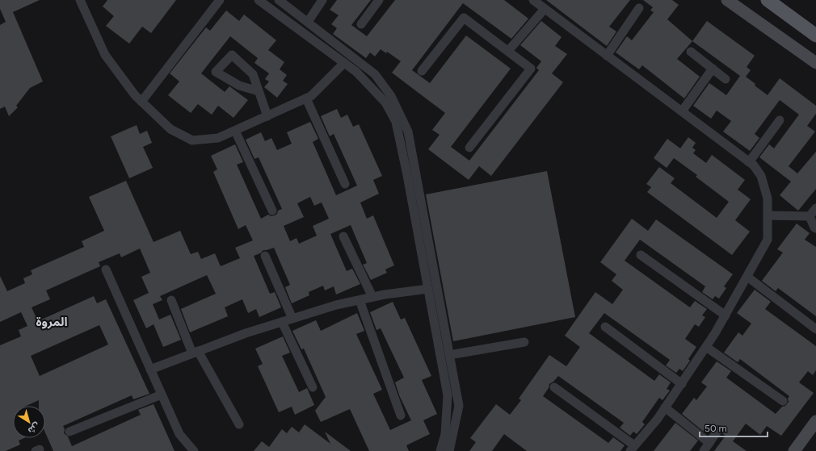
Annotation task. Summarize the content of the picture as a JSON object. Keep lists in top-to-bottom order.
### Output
{
  "districts": ["المروة"],
  "scale_bar": "50 m",
  "north": "bottom right"
}
